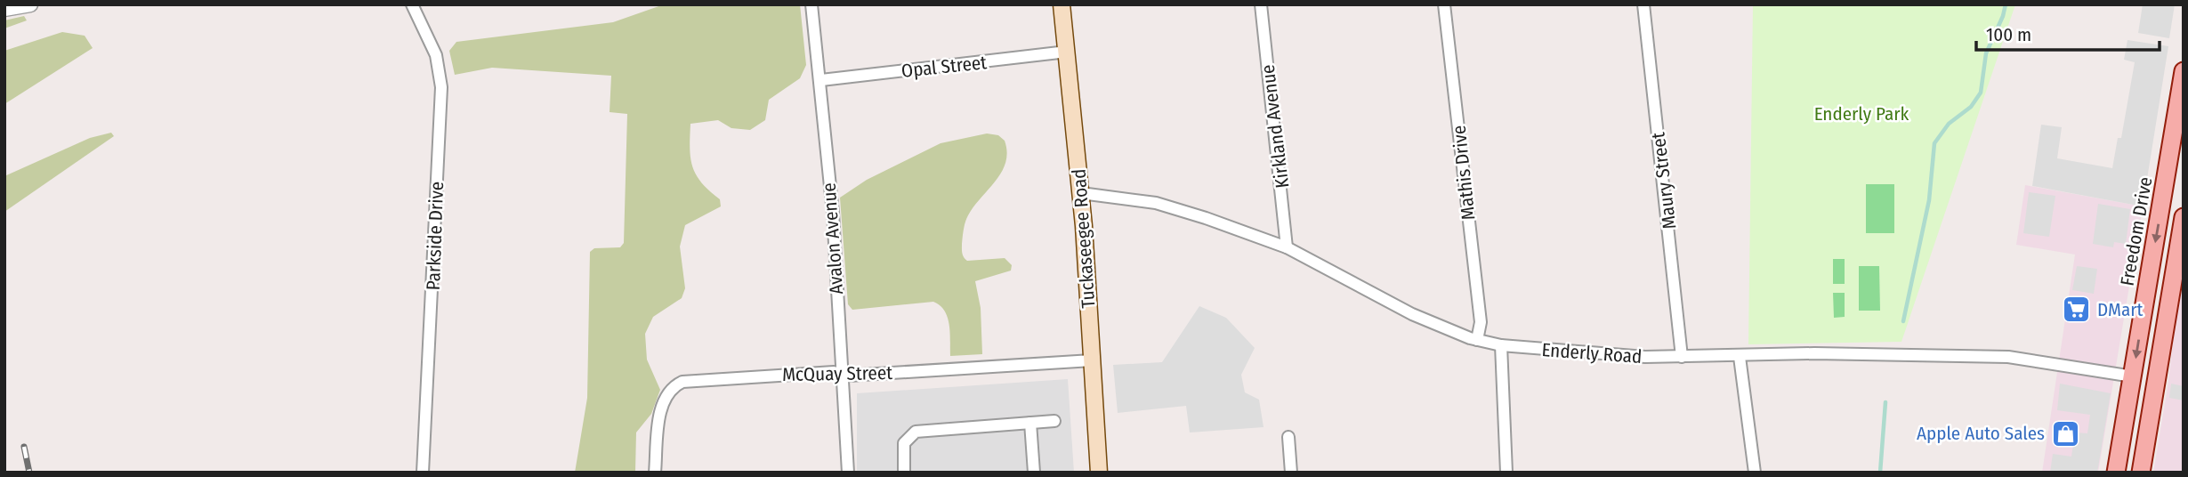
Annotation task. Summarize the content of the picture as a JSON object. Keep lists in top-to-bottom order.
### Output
{
  "streets": {
    "main road": ["Freedom Drive", "Tuckaseegee Road"],
    "street": [
      "Opal Street",
      "Kirkland Avenue",
      "Mathis Drive",
      "Maury Street",
      "Parkside Drive",
      "Avalon Avenue",
      "Enderly Road",
      "McQuay Street"
    ]
  },
  "crossings": [
    ["Opal Street", "Avalon Avenue"],
    ["Opal Street", "Tuckaseegee Road"],
    ["Kirkland Avenue", "Enderly Road"],
    ["Mathis Drive", "Enderly Road"],
    ["Maury Street", "Enderly Road"],
    ["Freedom Drive", "Enderly Road"],
    ["Avalon Avenue", "McQuay Street"],
    ["Tuckaseegee Road", "Enderly Road"],
    ["Tuckaseegee Road", "McQuay Street"]
  ],
  "parks": ["Enderly Park"],
  "places": {
    "supermarket": ["DMart"],
    "shop": ["Apple Auto Sales"]
  },
  "scale_bar": "100 m"
}
